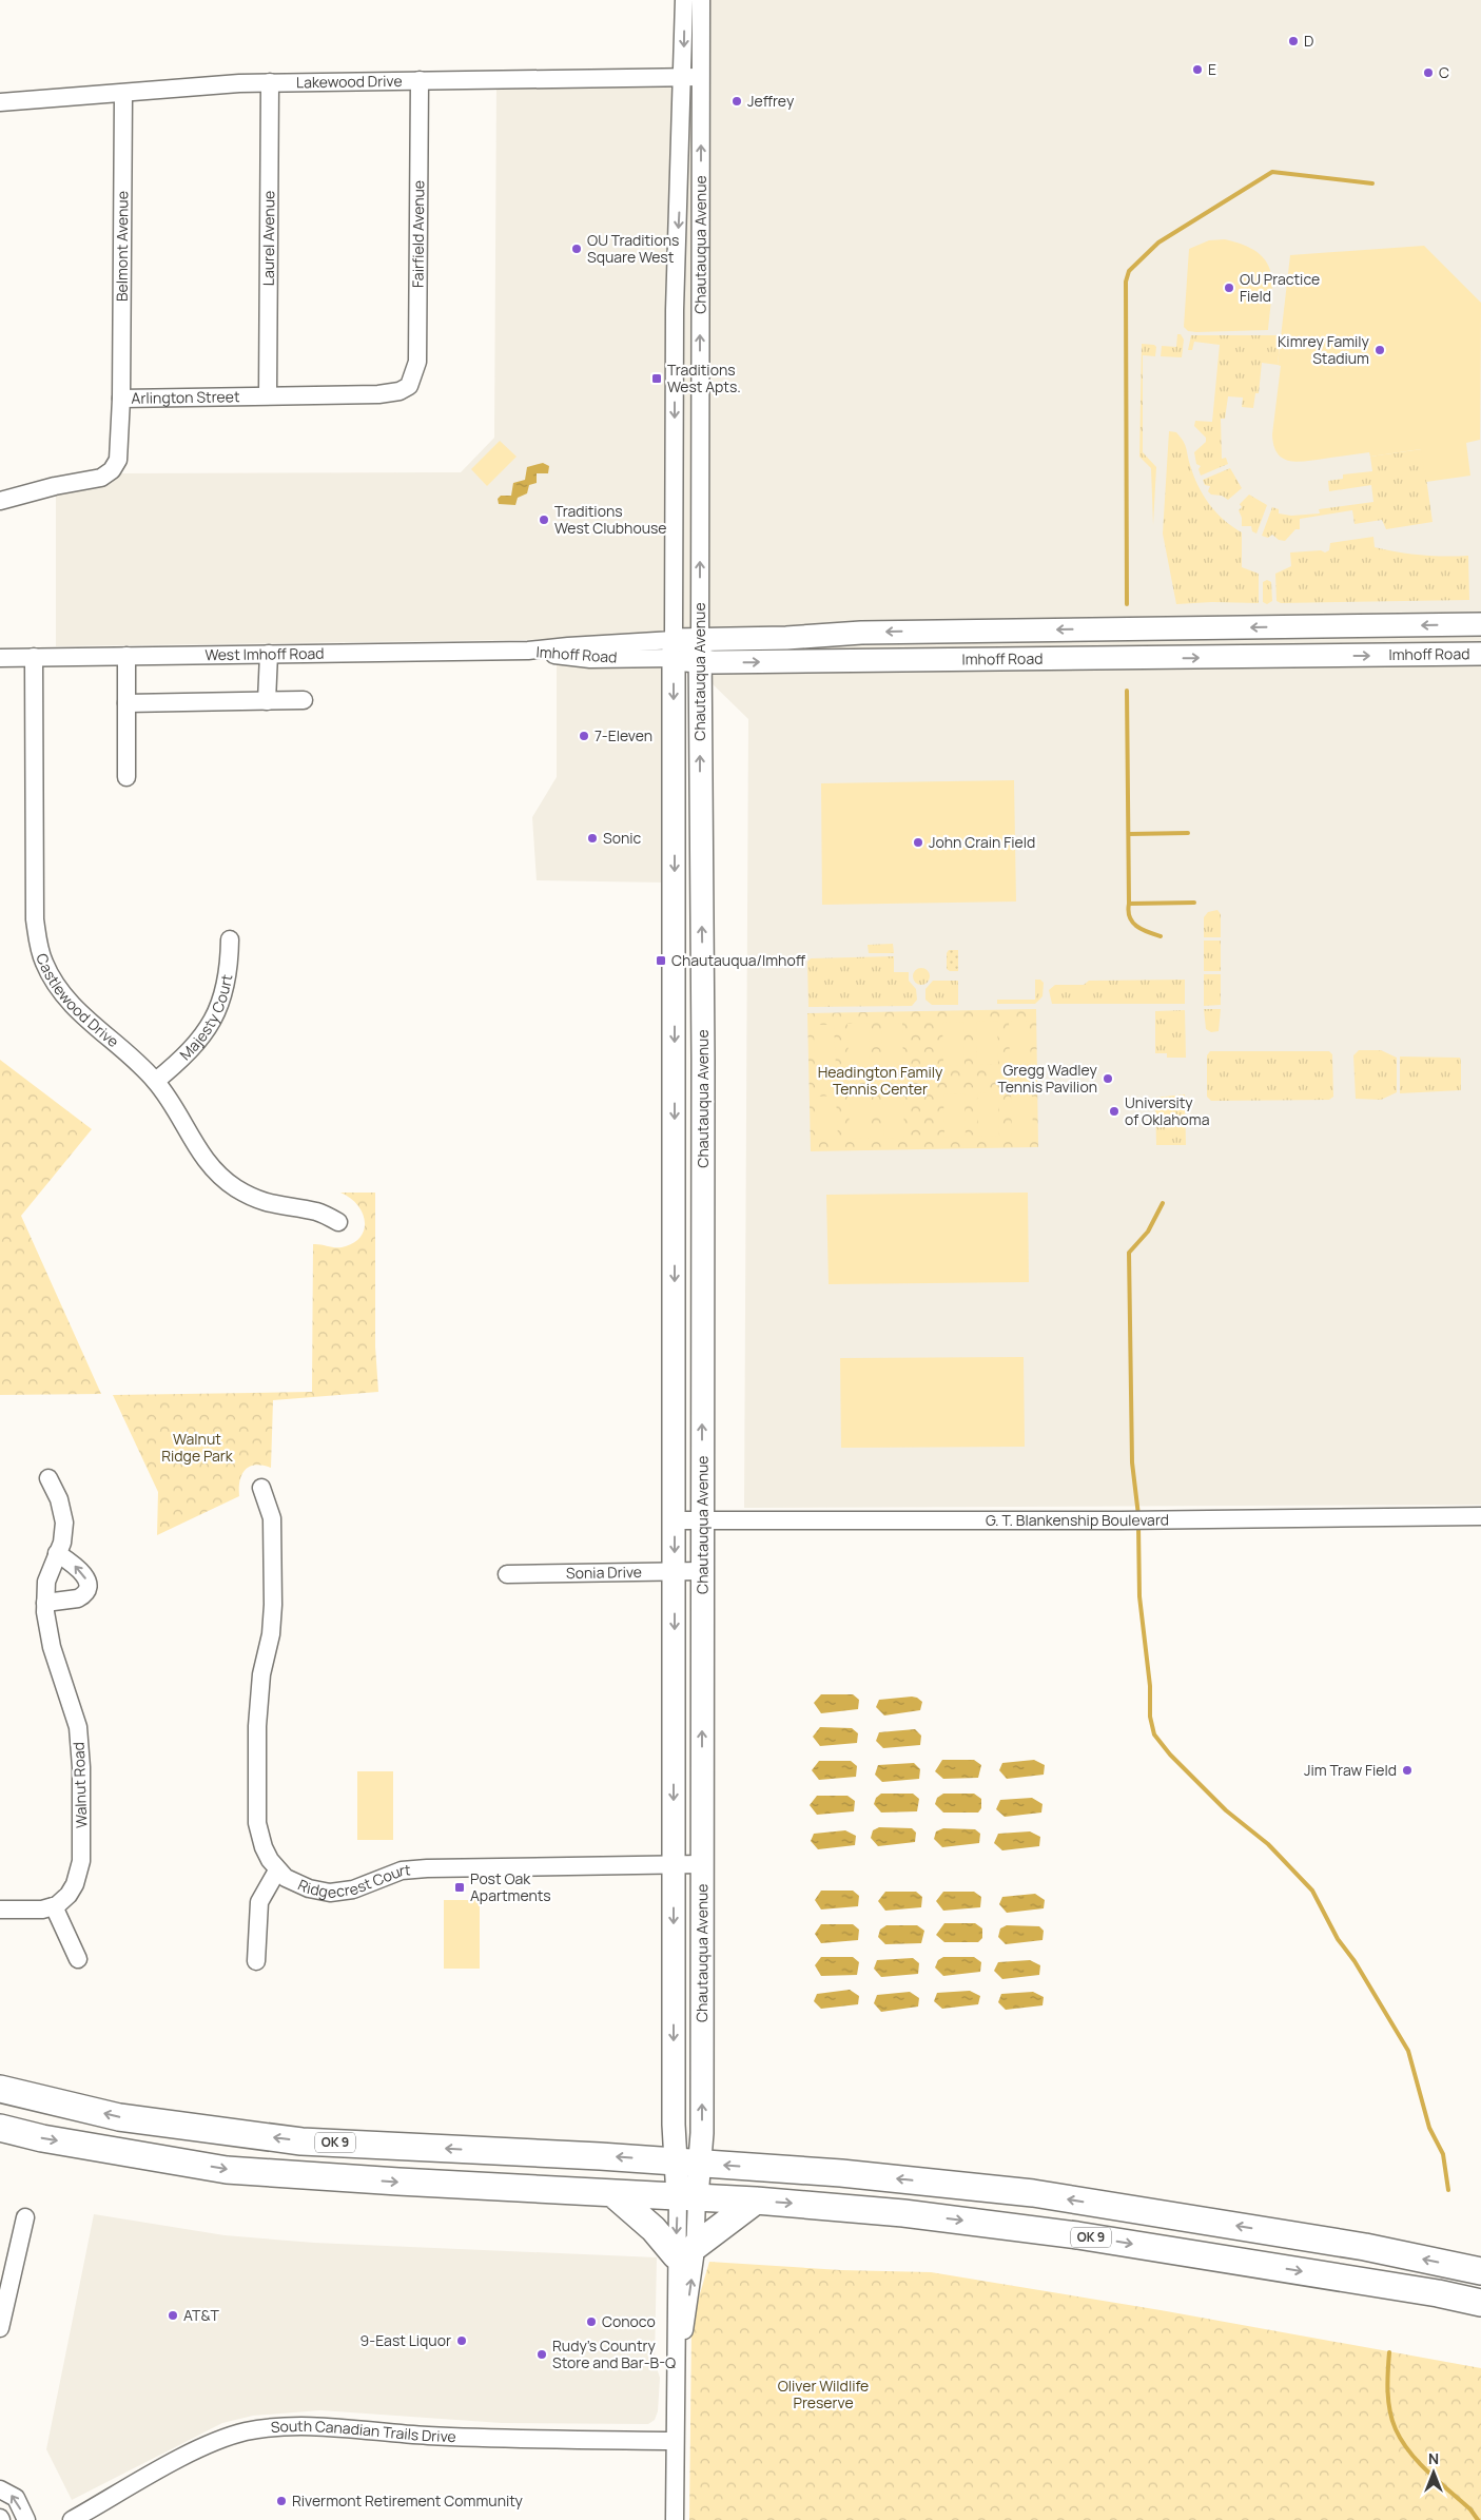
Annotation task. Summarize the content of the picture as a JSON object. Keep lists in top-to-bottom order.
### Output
{
  "streets": {
    "highway": ["OK 9"],
    "main road": ["Chautauqua Avenue", "Imhoff Road"],
    "street": [
      "Lakewood Drive",
      "Fairfield Avenue",
      "Laurel Avenue",
      "Belmont Avenue",
      "Arlington Street",
      "West Imhoff Road",
      "Castlewood Drive",
      "Majesty Court",
      "G. T. Blankenship Boulevard",
      "Sonia Drive",
      "Walnut Road",
      "Ridgecrest Court",
      "South Canadian Trails Drive"
    ]
  },
  "crossings": [
    ["Lakewood Drive", "Fairfield Avenue"],
    ["Lakewood Drive", "Laurel Avenue"],
    ["Lakewood Drive", "Chautauqua Avenue"],
    ["Lakewood Drive", "Belmont Avenue"],
    ["Fairfield Avenue", "Arlington Street"],
    ["Laurel Avenue", "Arlington Street"],
    ["Chautauqua Avenue", "Imhoff Road"],
    ["Chautauqua Avenue", "G. T. Blankenship Boulevard"],
    ["Chautauqua Avenue", "Sonia Drive"],
    ["Chautauqua Avenue", "Ridgecrest Court"],
    ["Chautauqua Avenue", "OK 9"],
    ["Belmont Avenue", "Arlington Street"],
    ["West Imhoff Road", "Imhoff Road"],
    ["West Imhoff Road", "Castlewood Drive"],
    ["Castlewood Drive", "Majesty Court"]
  ],
  "parks": ["Headington Family Tennis Center", "Walnut Ridge Park", "Oliver Wildlife Preserve"],
  "places": {
    "other": [
      "D",
      "E",
      "C",
      "Jeffrey",
      "OU Traditions Square West",
      "OU Practice Field",
      "Kimrey Family Stadium",
      "Traditions West Clubhouse",
      "7-Eleven",
      "Sonic",
      "John Crain Field",
      "Gregg Wadley Tennis Pavilion",
      "University of Oklahoma",
      "Jim Traw Field",
      "AT&T",
      "Conoco",
      "9-East Liquor",
      "Rudy's Country Store and Bar-B-Q",
      "Rivermont Retirement Community"
    ],
    "transit": ["Traditions West Apts.", "Chautauqua/Imhoff", "Post Oak Apartments"]
  },
  "north": "top"
}
